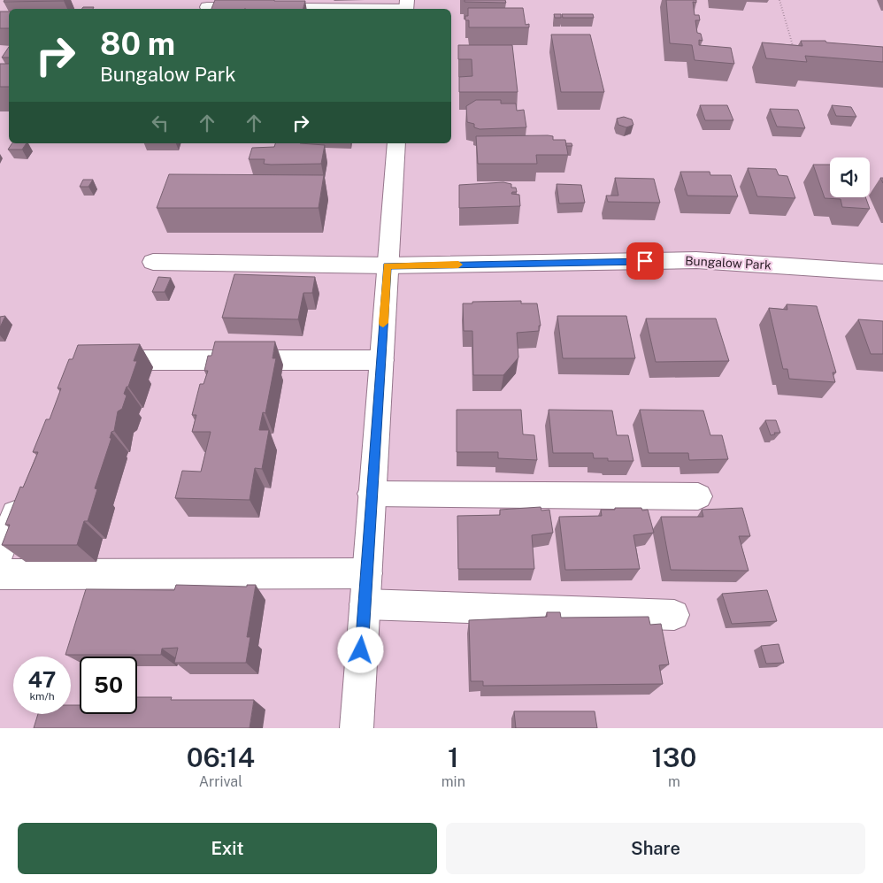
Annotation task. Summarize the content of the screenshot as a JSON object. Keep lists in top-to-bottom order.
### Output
{
  "streets": {
    "main road": ["Bungalow Park"]
  },
  "page": {
    "turn": ["80 m", "Bungalow Park"],
    "speed": "47 km/h",
    "limit": "50",
    "eta": [
      "06:14",
      "Arrival",
      "1",
      "min",
      "130",
      "m"
    ],
    "buttons": ["Exit", "Share"]
  }
}
